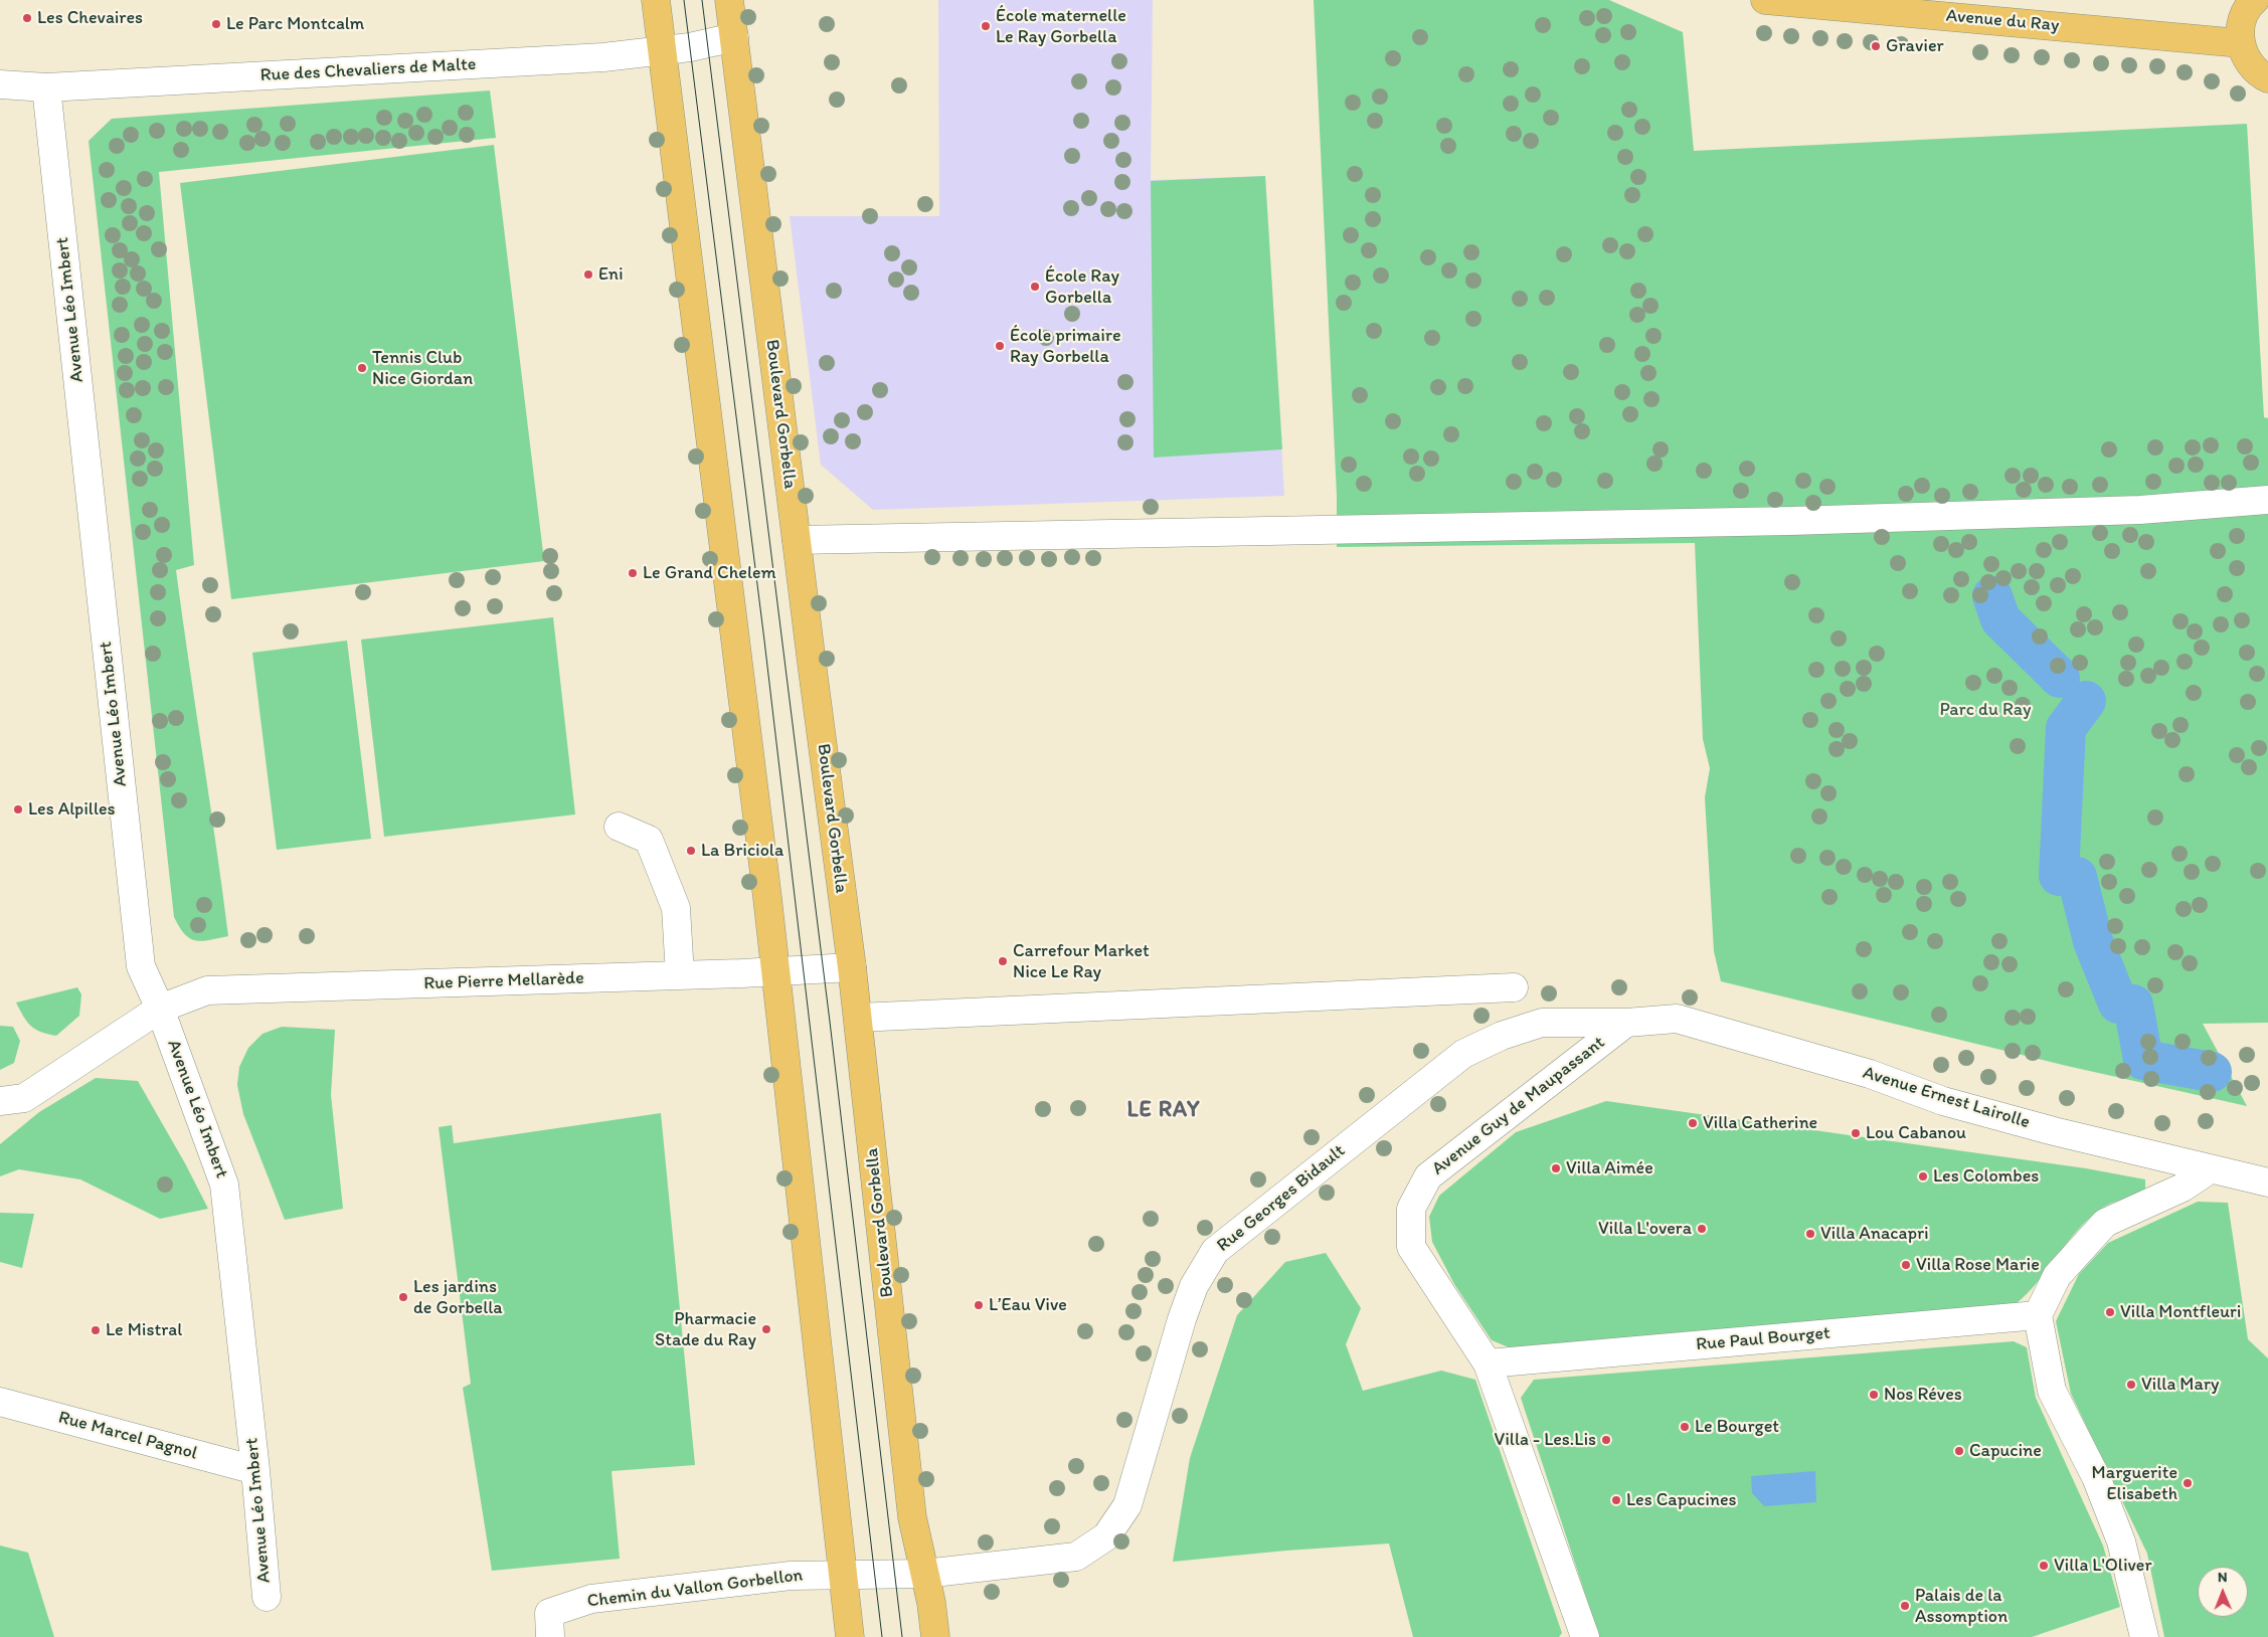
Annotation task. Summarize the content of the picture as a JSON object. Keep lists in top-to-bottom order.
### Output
{
  "streets": {
    "main road": ["Avenue du Ray", "Boulevard Gorbella"],
    "street": [
      "Rue des Chevaliers de Malte",
      "Avenue Léo Imbert",
      "Rue Pierre Mellarède",
      "Avenue Ernest Lairolle",
      "Avenue Guy de Maupassant",
      "Rue Georges Bidault",
      "Rue Paul Bourget",
      "Rue Marcel Pagnol",
      "Chemin du Vallon Gorbellon"
    ]
  },
  "crossings": [
    ["Rue des Chevaliers de Malte", "Avenue Léo Imbert"],
    ["Rue des Chevaliers de Malte", "Boulevard Gorbella"],
    ["Avenue Léo Imbert", "Rue Pierre Mellarède"],
    ["Avenue Léo Imbert", "Rue Marcel Pagnol"],
    ["Boulevard Gorbella", "Rue Pierre Mellarède"],
    ["Boulevard Gorbella", "Rue Georges Bidault"],
    ["Avenue Ernest Lairolle", "Avenue Guy de Maupassant"],
    ["Avenue Ernest Lairolle", "Rue Georges Bidault"],
    ["Avenue Guy de Maupassant", "Rue Georges Bidault"],
    ["Avenue Guy de Maupassant", "Rue Paul Bourget"],
    ["Rue Georges Bidault", "Chemin du Vallon Gorbellon"]
  ],
  "districts": ["LE RAY"],
  "parks": ["Parc du Ray"],
  "places": [
    "Les Chevaires",
    "Le Parc Montcalm",
    "École maternelle Le Ray Gorbella",
    "Gravier",
    "Eni",
    "École Ray Gorbella",
    "École primaire Ray Gorbella",
    "Tennis Club Nice Giordan",
    "Le Grand Chelem",
    "Les Alpilles",
    "La Briciola",
    "Carrefour Market Nice Le Ray",
    "Villa Catherine",
    "Lou Cabanou",
    "Villa Aimée",
    "Les Colombes",
    "Villa L'overa",
    "Villa Anacapri",
    "Villa Rose Marie",
    "Les jardins de Gorbella",
    "L’Eau Vive",
    "Villa Montfleuri",
    "Pharmacie Stade du Ray",
    "Le Mistral",
    "Villa Mary",
    "Nos Réves",
    "Le Bourget",
    "Villa - Les.Lis",
    "Capucine",
    "Marguerite Elisabeth",
    "Les Capucines",
    "Villa L'Oliver",
    "Palais de la Assomption"
  ],
  "north": "top"
}
